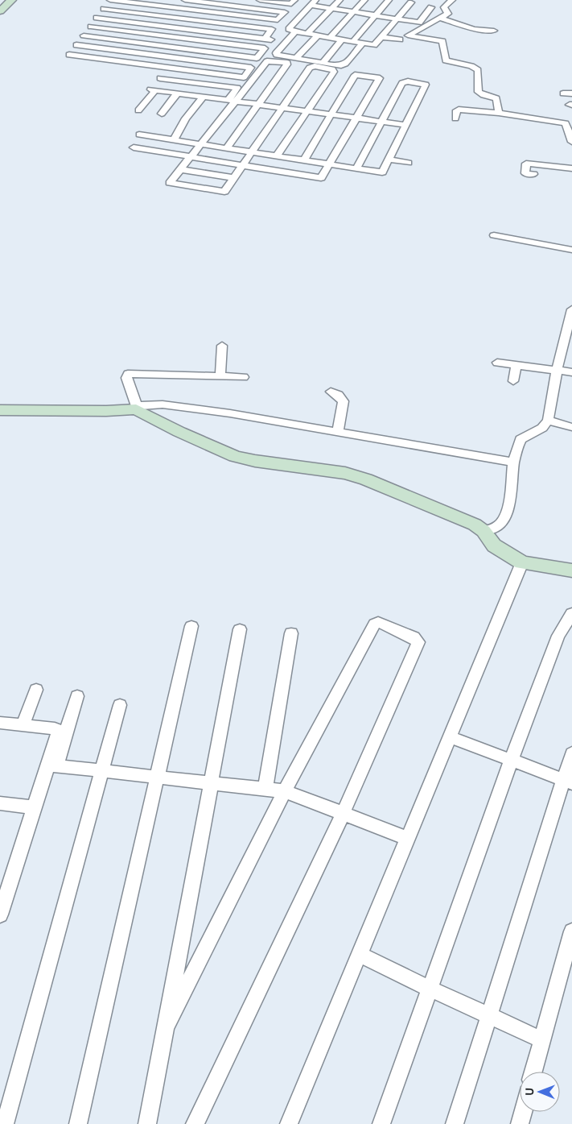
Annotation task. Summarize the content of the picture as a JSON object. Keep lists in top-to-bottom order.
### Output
{
  "north": "left"
}
